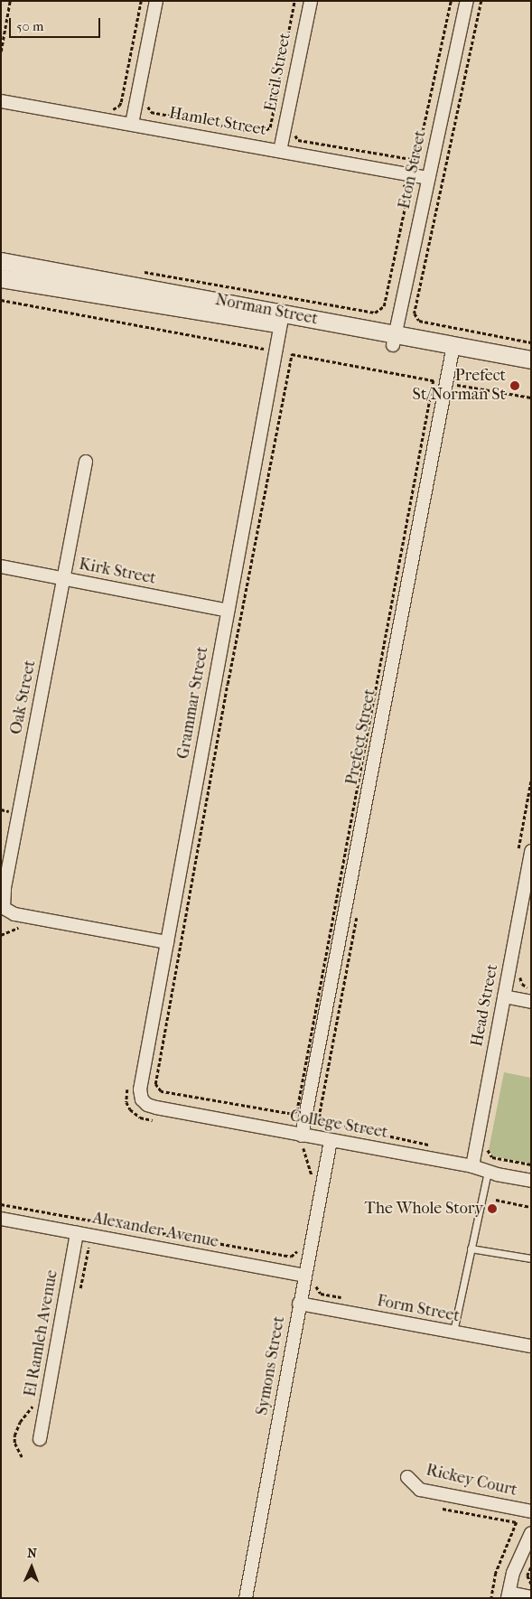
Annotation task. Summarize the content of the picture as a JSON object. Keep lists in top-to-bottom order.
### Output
{
  "streets": {
    "main road": ["Norman Street"],
    "street": [
      "Ercil Street",
      "Hamlet Street",
      "Eton Street",
      "Kirk Street",
      "Oak Street",
      "Grammar Street",
      "Prefect Street",
      "Head Street",
      "College Street",
      "Alexander Avenue",
      "Form Street",
      "El Ramleh Avenue",
      "Symons Street",
      "Rickey Court"
    ]
  },
  "crossings": [
    ["Ercil Street", "Hamlet Street"],
    ["Hamlet Street", "Eton Street"],
    ["Eton Street", "Norman Street"],
    ["Norman Street", "Grammar Street"],
    ["Norman Street", "Prefect Street"],
    ["Kirk Street", "Oak Street"],
    ["Kirk Street", "Grammar Street"],
    ["Oak Street", "Grammar Street"],
    ["Grammar Street", "College Street"],
    ["Prefect Street", "College Street"],
    ["Head Street", "College Street"],
    ["College Street", "Symons Street"],
    ["Alexander Avenue", "El Ramleh Avenue"],
    ["Alexander Avenue", "Symons Street"],
    ["Form Street", "Symons Street"]
  ],
  "places": ["Prefect St/Norman St", "The Whole Story"],
  "scale_bar": "50 m",
  "north": "top"
}
